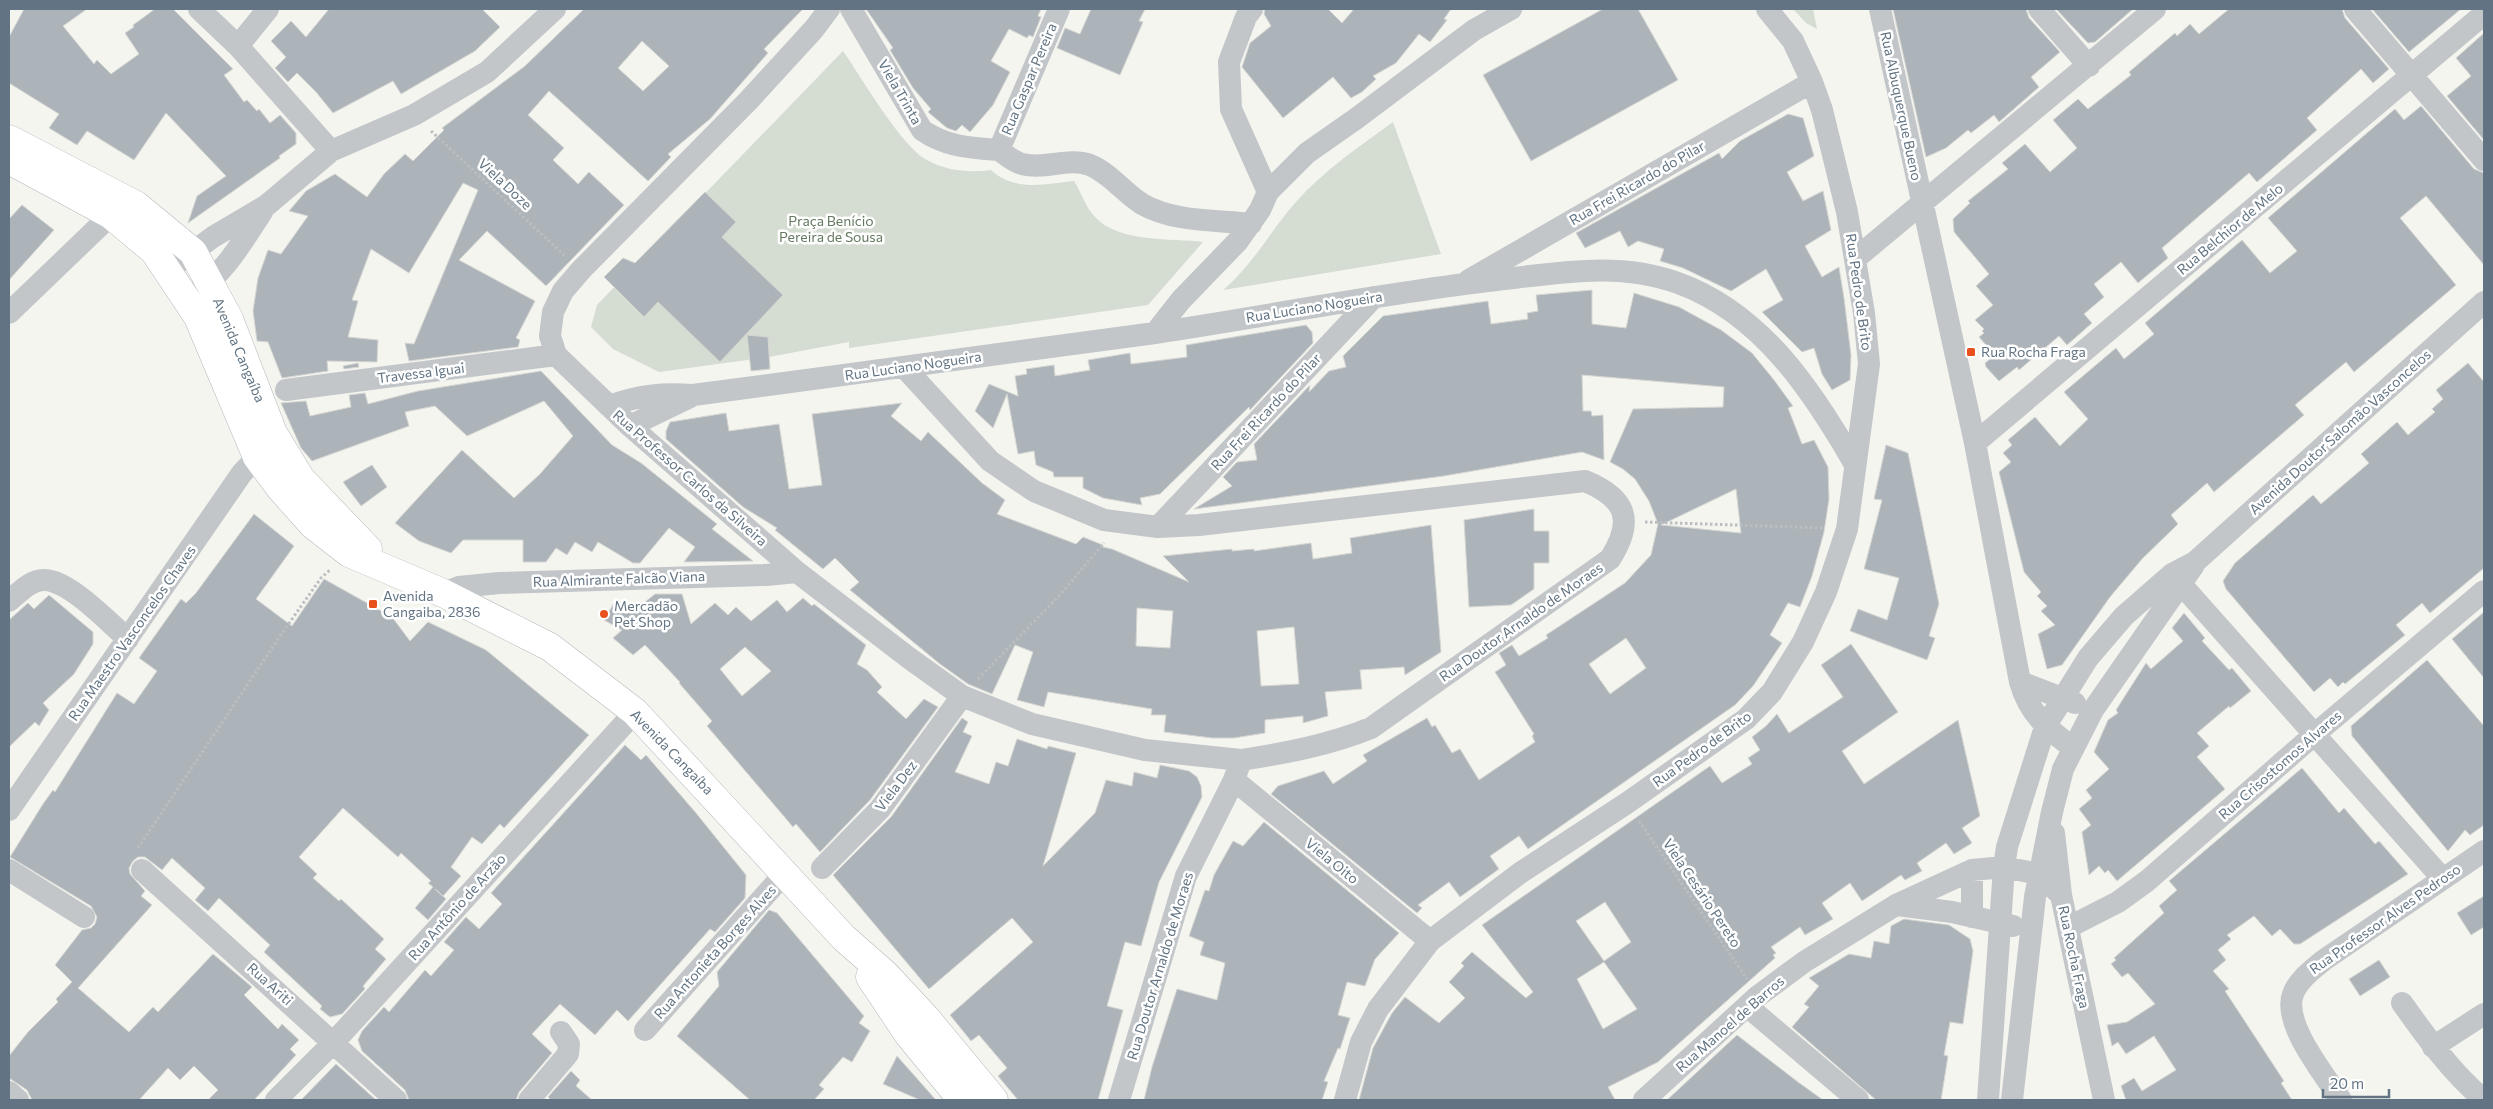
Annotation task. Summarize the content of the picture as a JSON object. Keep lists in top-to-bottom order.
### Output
{
  "streets": {
    "main road": ["Avenida Cangaíba"],
    "street": [
      "Rua Gaspar Pereira",
      "Viela Trinta",
      "Rua Albuquerque Bueno",
      "Rua Frei Ricardo do Pilar",
      "Rua Belchior de Melo",
      "Rua Pedro de Brito",
      "Rua Luciano Nogueira",
      "Travessa Iguai",
      "Avenida Doutor Salomão Vasconcelos",
      "Rua Professor Carlos da Silveira",
      "Rua Almirante Falcão Viana",
      "Rua Doutor Arnaldo de Moraes",
      "Rua Maestro Vasconcelos Chaves",
      "Rua Crisostomos Alvares",
      "Viela Dez",
      "Viela Oito",
      "Rua Antônio de Arzão",
      "Rua Professor Alves Pedroso",
      "Rua Antonieta Borges Alves",
      "Rua Rocha Fraga",
      "Rua Ariti",
      "Rua Manoel de Barros"
    ],
    "path": ["Viela Doze", "Viela Cesário Pereto"]
  },
  "crossings": [
    ["Rua Gaspar Pereira", "Viela Trinta"],
    ["Rua Frei Ricardo do Pilar", "Rua Pedro de Brito"],
    ["Rua Frei Ricardo do Pilar", "Rua Luciano Nogueira"],
    ["Rua Pedro de Brito", "Rua Luciano Nogueira"],
    ["Rua Pedro de Brito", "Viela Oito"],
    ["Rua Pedro de Brito", "Viela Cesário Pereto"],
    ["Rua Luciano Nogueira", "Rua Professor Carlos da Silveira"],
    ["Avenida Cangaíba", "Rua Almirante Falcão Viana"],
    ["Avenida Cangaíba", "Rua Maestro Vasconcelos Chaves"],
    ["Avenida Cangaíba", "Rua Antônio de Arzão"],
    ["Avenida Cangaíba", "Rua Antonieta Borges Alves"],
    ["Travessa Iguai", "Rua Professor Carlos da Silveira"],
    ["Avenida Doutor Salomão Vasconcelos", "Rua Rocha Fraga"],
    ["Avenida Doutor Salomão Vasconcelos", "Rua Manoel de Barros"],
    ["Rua Professor Carlos da Silveira", "Rua Almirante Falcão Viana"],
    ["Rua Professor Carlos da Silveira", "Rua Doutor Arnaldo de Moraes"],
    ["Rua Professor Carlos da Silveira", "Viela Dez"],
    ["Rua Professor Carlos da Silveira", "Viela Oito"],
    ["Rua Doutor Arnaldo de Moraes", "Viela Oito"],
    ["Rua Crisostomos Alvares", "Rua Rocha Fraga"],
    ["Viela Cesário Pereto", "Rua Manoel de Barros"],
    ["Rua Antônio de Arzão", "Rua Ariti"]
  ],
  "parks": ["Praça Benício Pereira de Sousa"],
  "places": {
    "transit": ["Rua Rocha Fraga", "Avenida Cangaiba, 2836"],
    "other": ["Mercadão Pet Shop"]
  },
  "scale_bar": "20 m"
}
